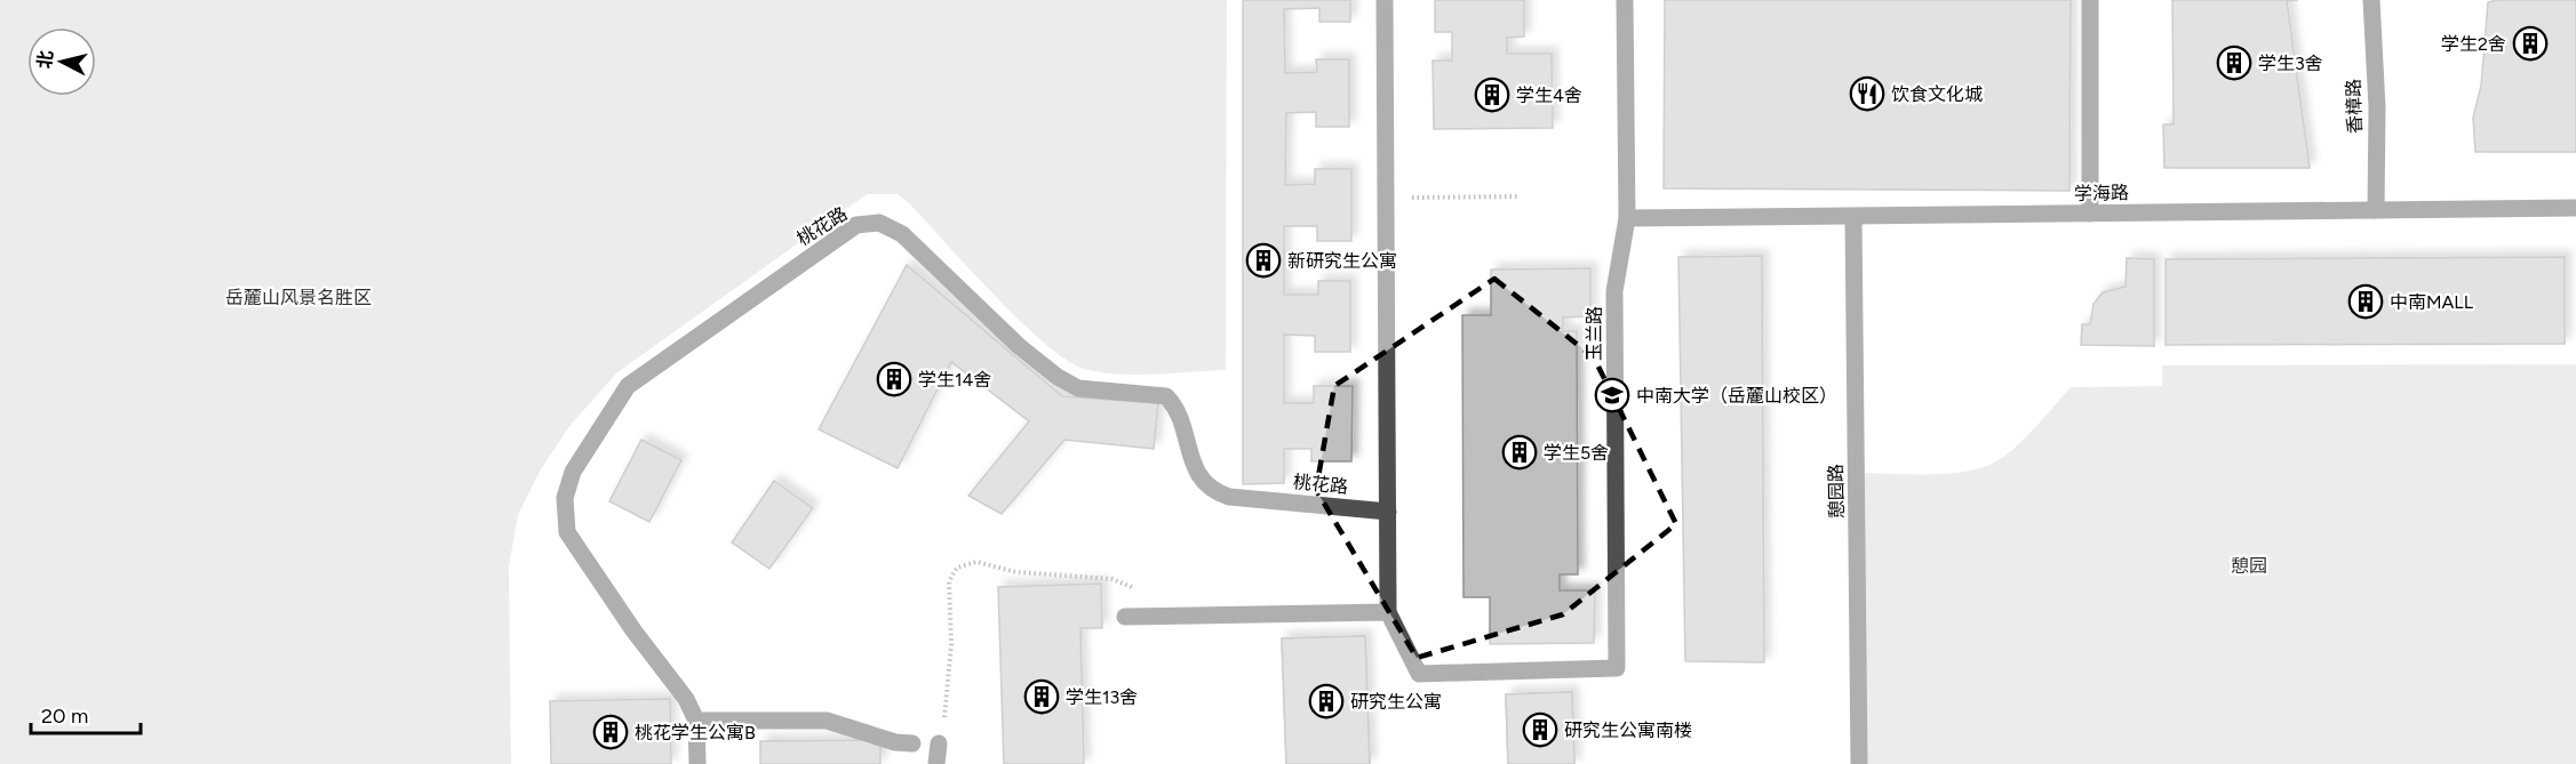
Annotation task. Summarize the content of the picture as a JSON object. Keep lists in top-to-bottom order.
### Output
{
  "streets": {
    "street": [
      "香樟路",
      "学海路",
      "桃花路",
      "玉兰路",
      "憩园路"
    ]
  },
  "crossings": [
    ["香樟路", "学海路"],
    ["学海路", "玉兰路"],
    ["学海路", "憩园路"]
  ],
  "parks": ["岳麓山风景名胜区", "憩园"],
  "places": {
    "building": [
      "学生2舍",
      "学生3舍",
      "学生4舍",
      "新研究生公寓",
      "中南MALL",
      "学生14舍",
      "学生5舍",
      "学生13舍",
      "研究生公寓",
      "研究生公寓南楼",
      "桃花学生公寓B"
    ],
    "restaurant": ["饮食文化城"],
    "school or university": ["中南大学（岳麓山校区）"]
  },
  "scale_bar": "20 m",
  "north": "left"
}
